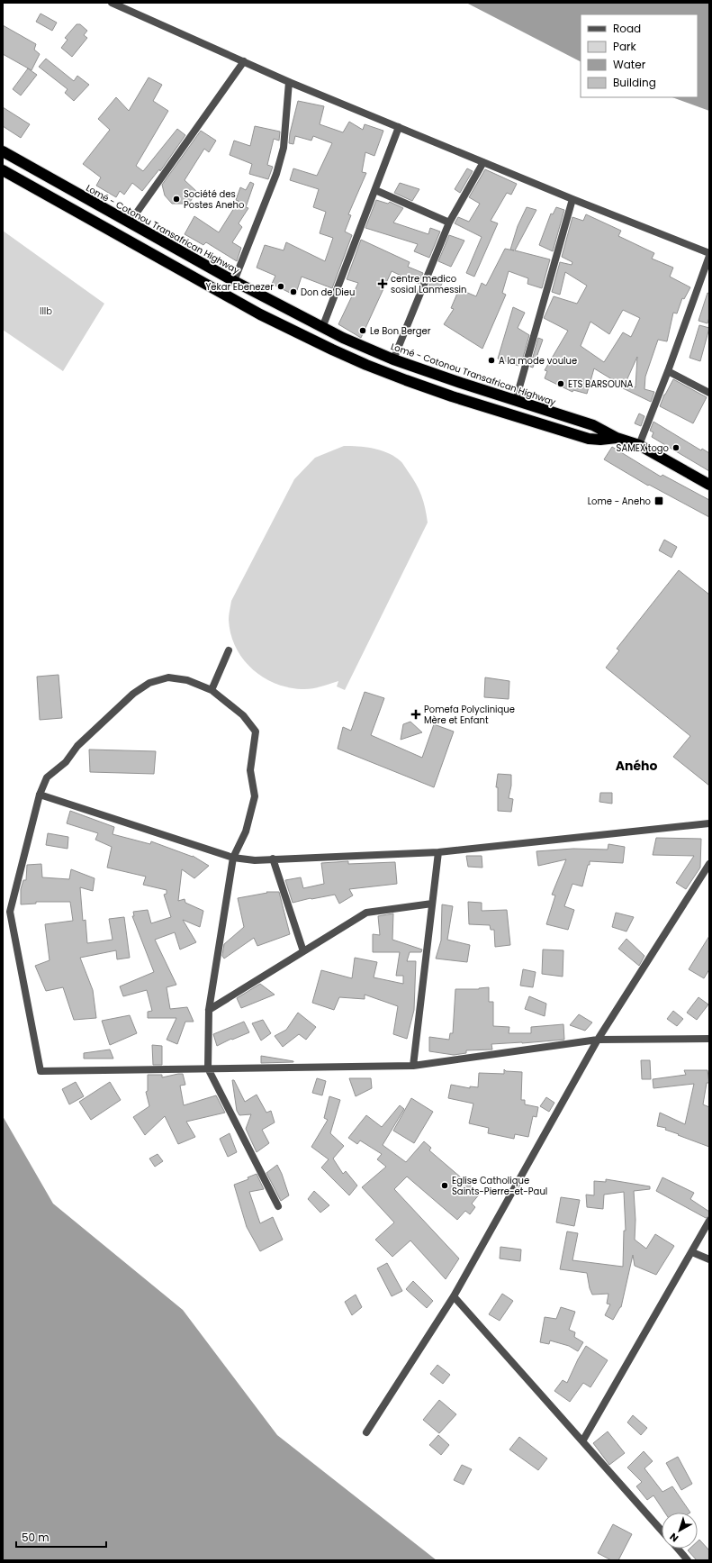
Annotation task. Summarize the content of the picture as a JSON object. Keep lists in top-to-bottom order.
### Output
{
  "streets": {
    "highway": ["Lomé - Cotonou Transafrican Highway"]
  },
  "districts": ["Aného"],
  "parks": ["IIIb"],
  "places": {
    "other": [
      "Société des Postes Aneho",
      "Yekar Ebenezer",
      "Don de Dieu",
      "Le Bon Berger",
      "A la mode voulue",
      "ETS BARSOUNA",
      "SAMEX togo",
      "Eglise Catholique Saints-Pierre-et-Paul"
    ],
    "health": ["centre medico sosial Lanmessin", "Pomefa Polyclinique Mère et Enfant"],
    "transit": ["Lome - Aneho"]
  },
  "legend": [
    "Road",
    "Park",
    "Water",
    "Building"
  ],
  "scale_bar": "50 m",
  "north": "bottom left"
}
